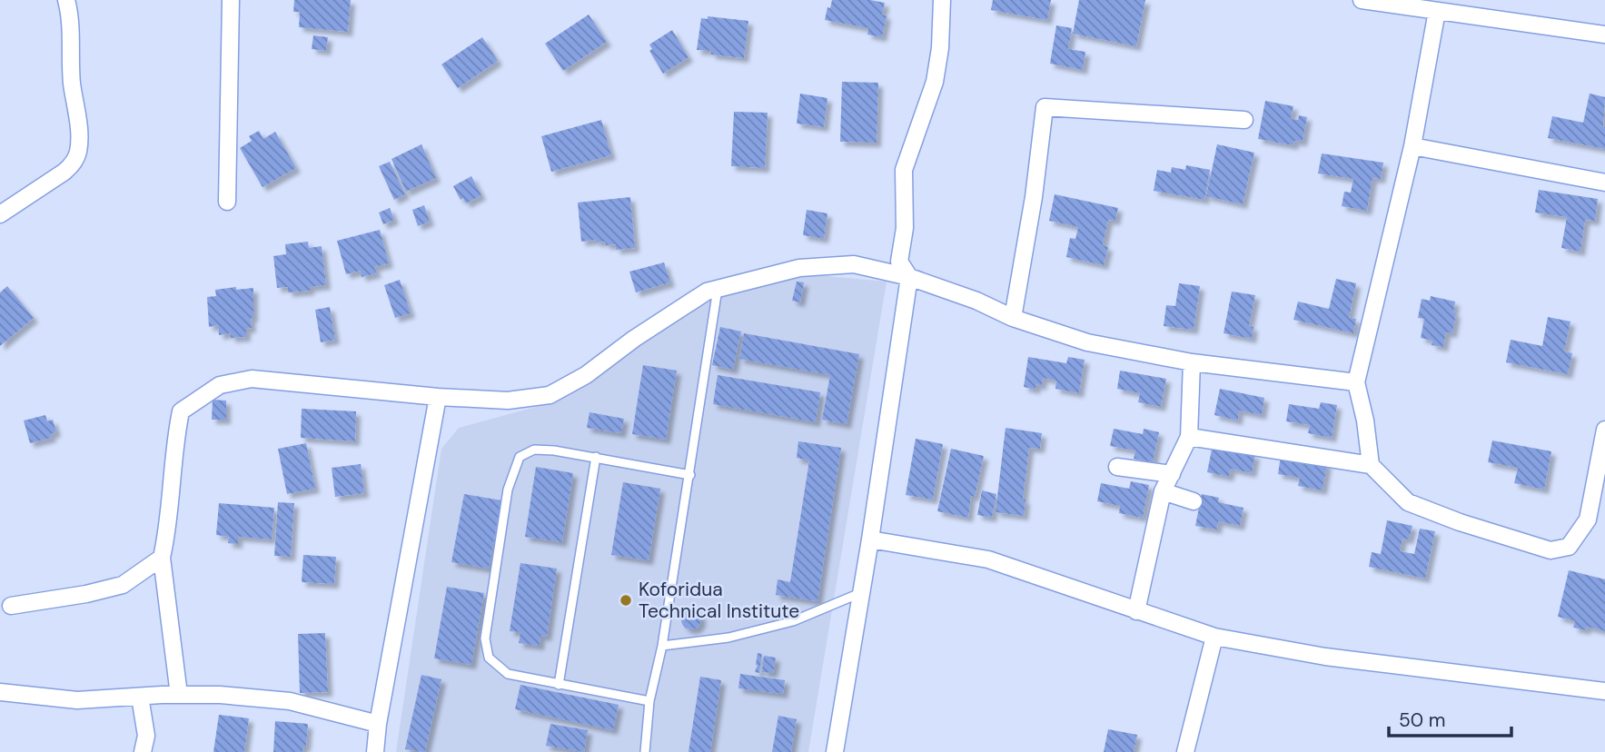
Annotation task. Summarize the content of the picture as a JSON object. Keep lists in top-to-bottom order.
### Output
{
  "places": ["Koforidua Technical Institute"],
  "scale_bar": "50 m"
}
